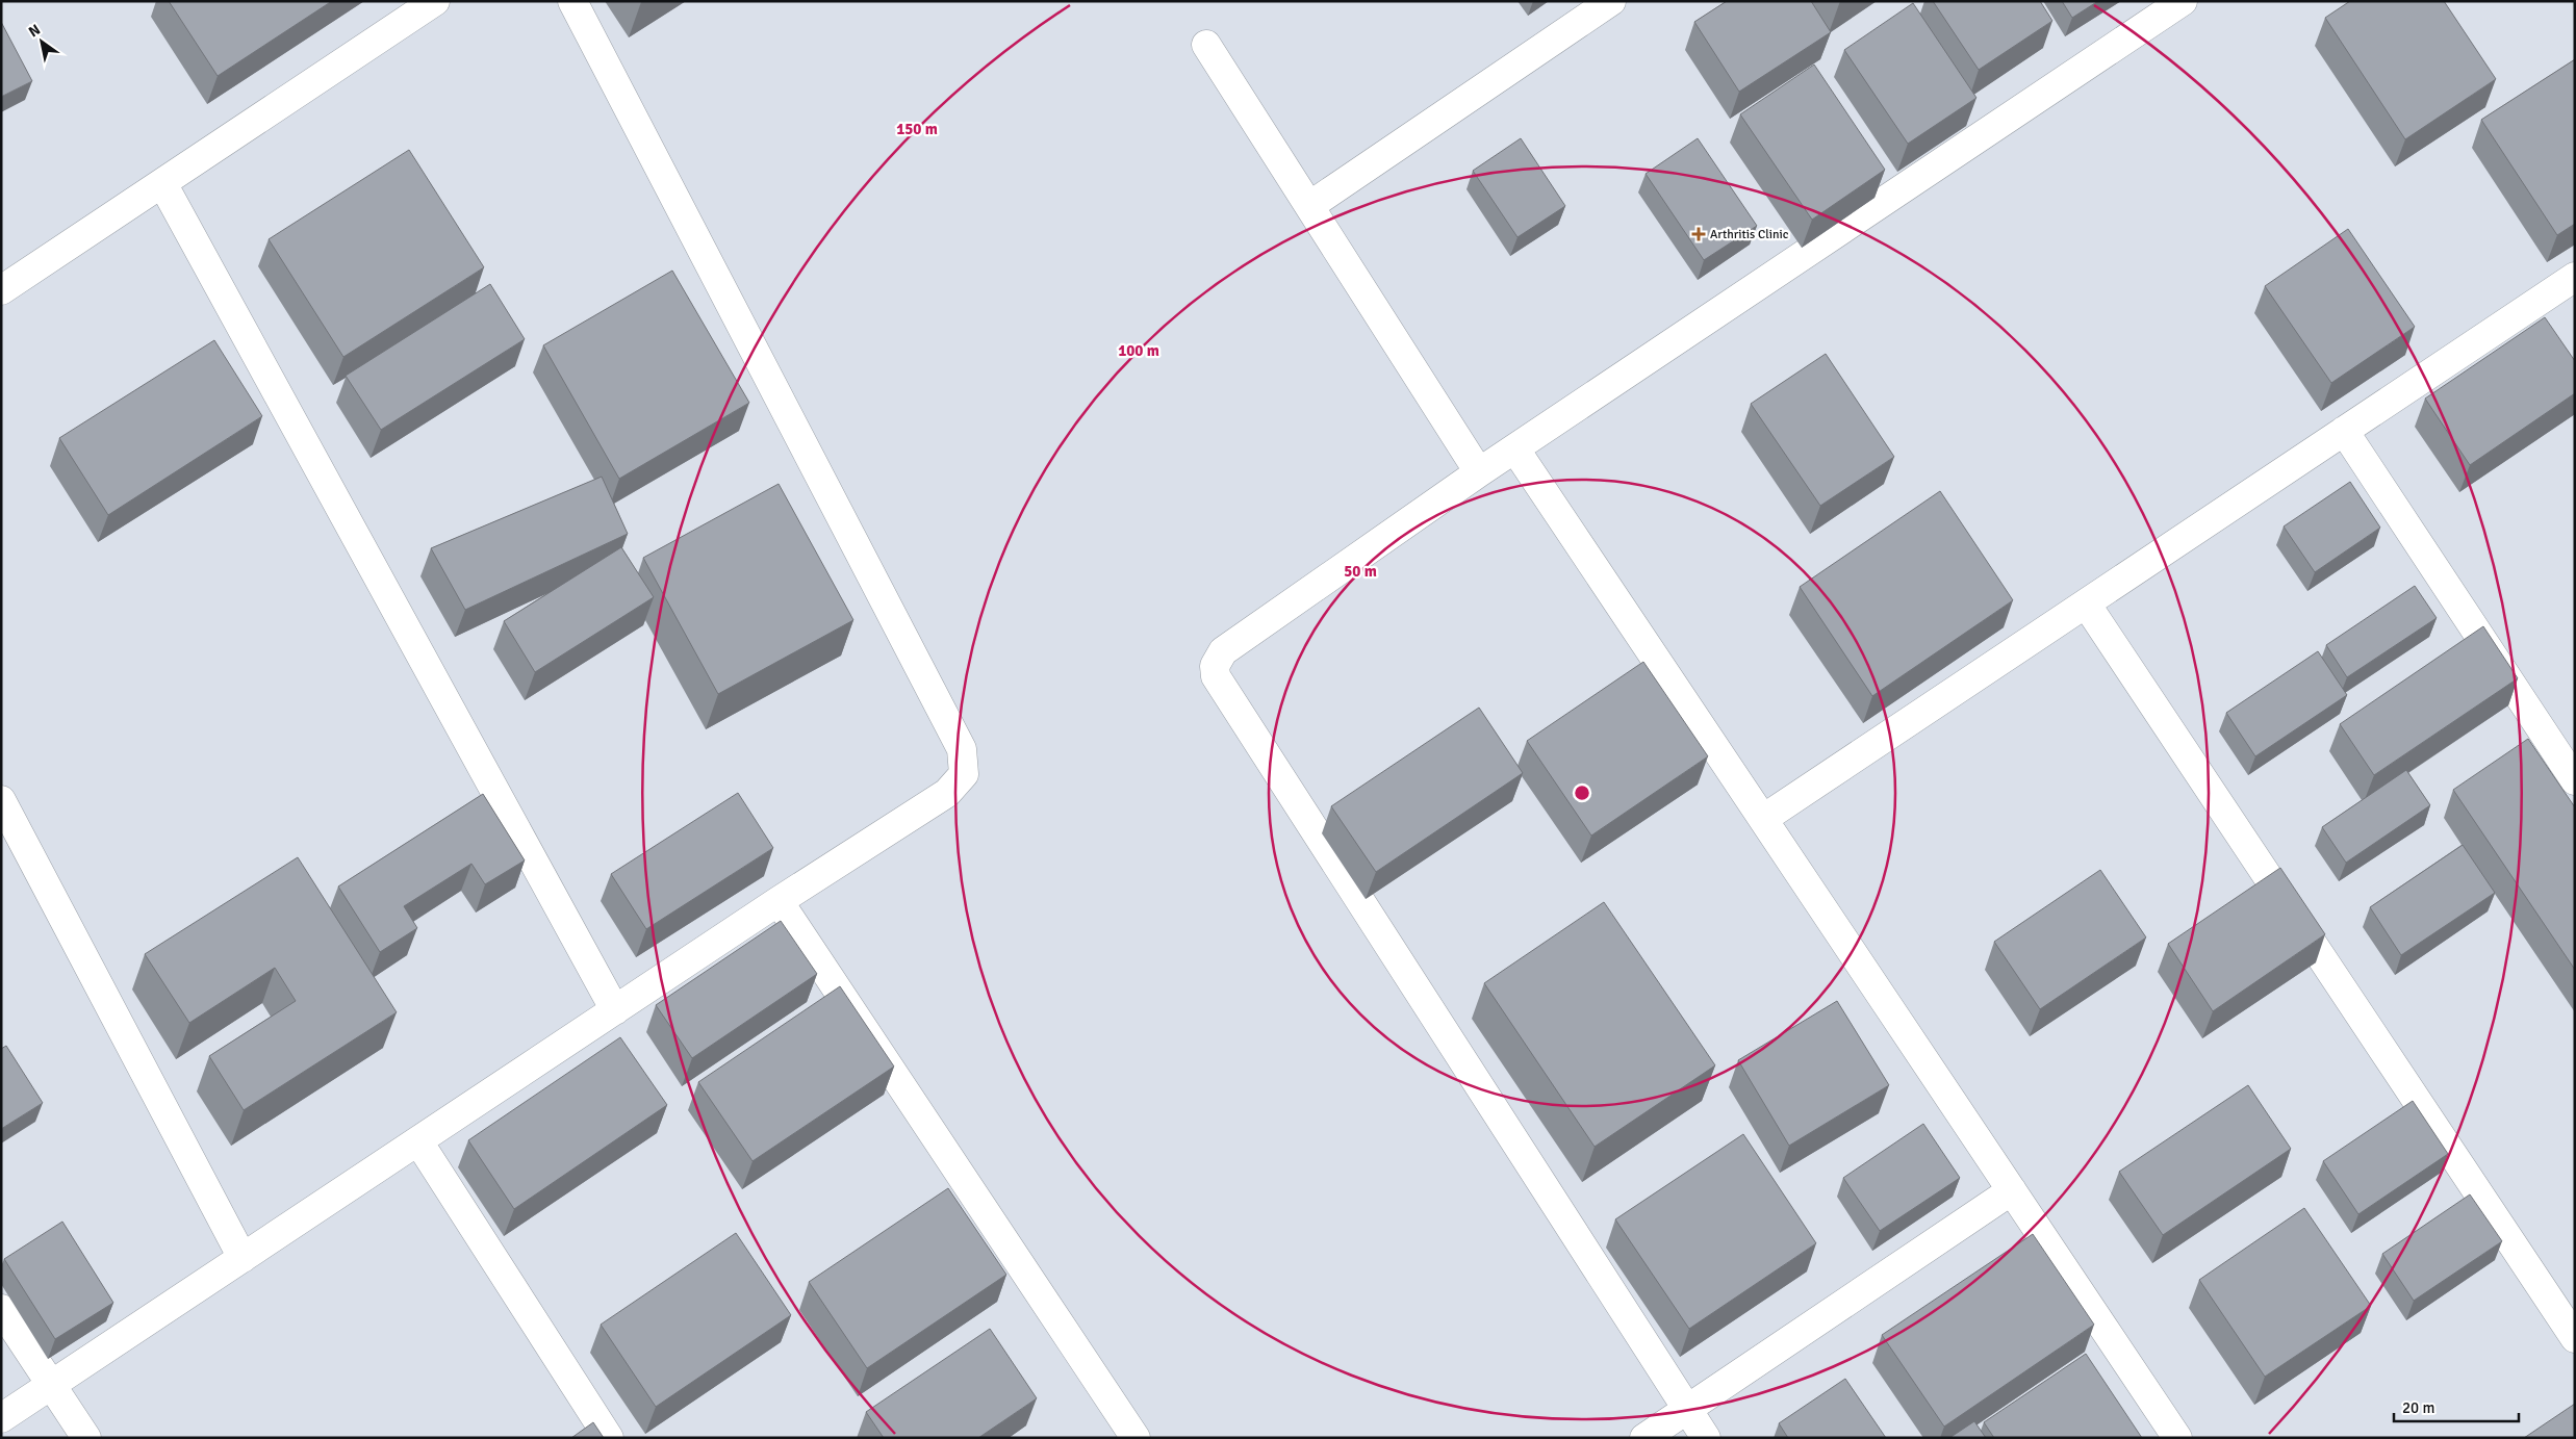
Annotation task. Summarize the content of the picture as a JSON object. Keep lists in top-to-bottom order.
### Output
{
  "places": {
    "health": ["Arthritis Clinic"]
  },
  "scale_bar": "20 m",
  "north": "top left",
  "rings": ["150 m", "100 m", "50 m"]
}
